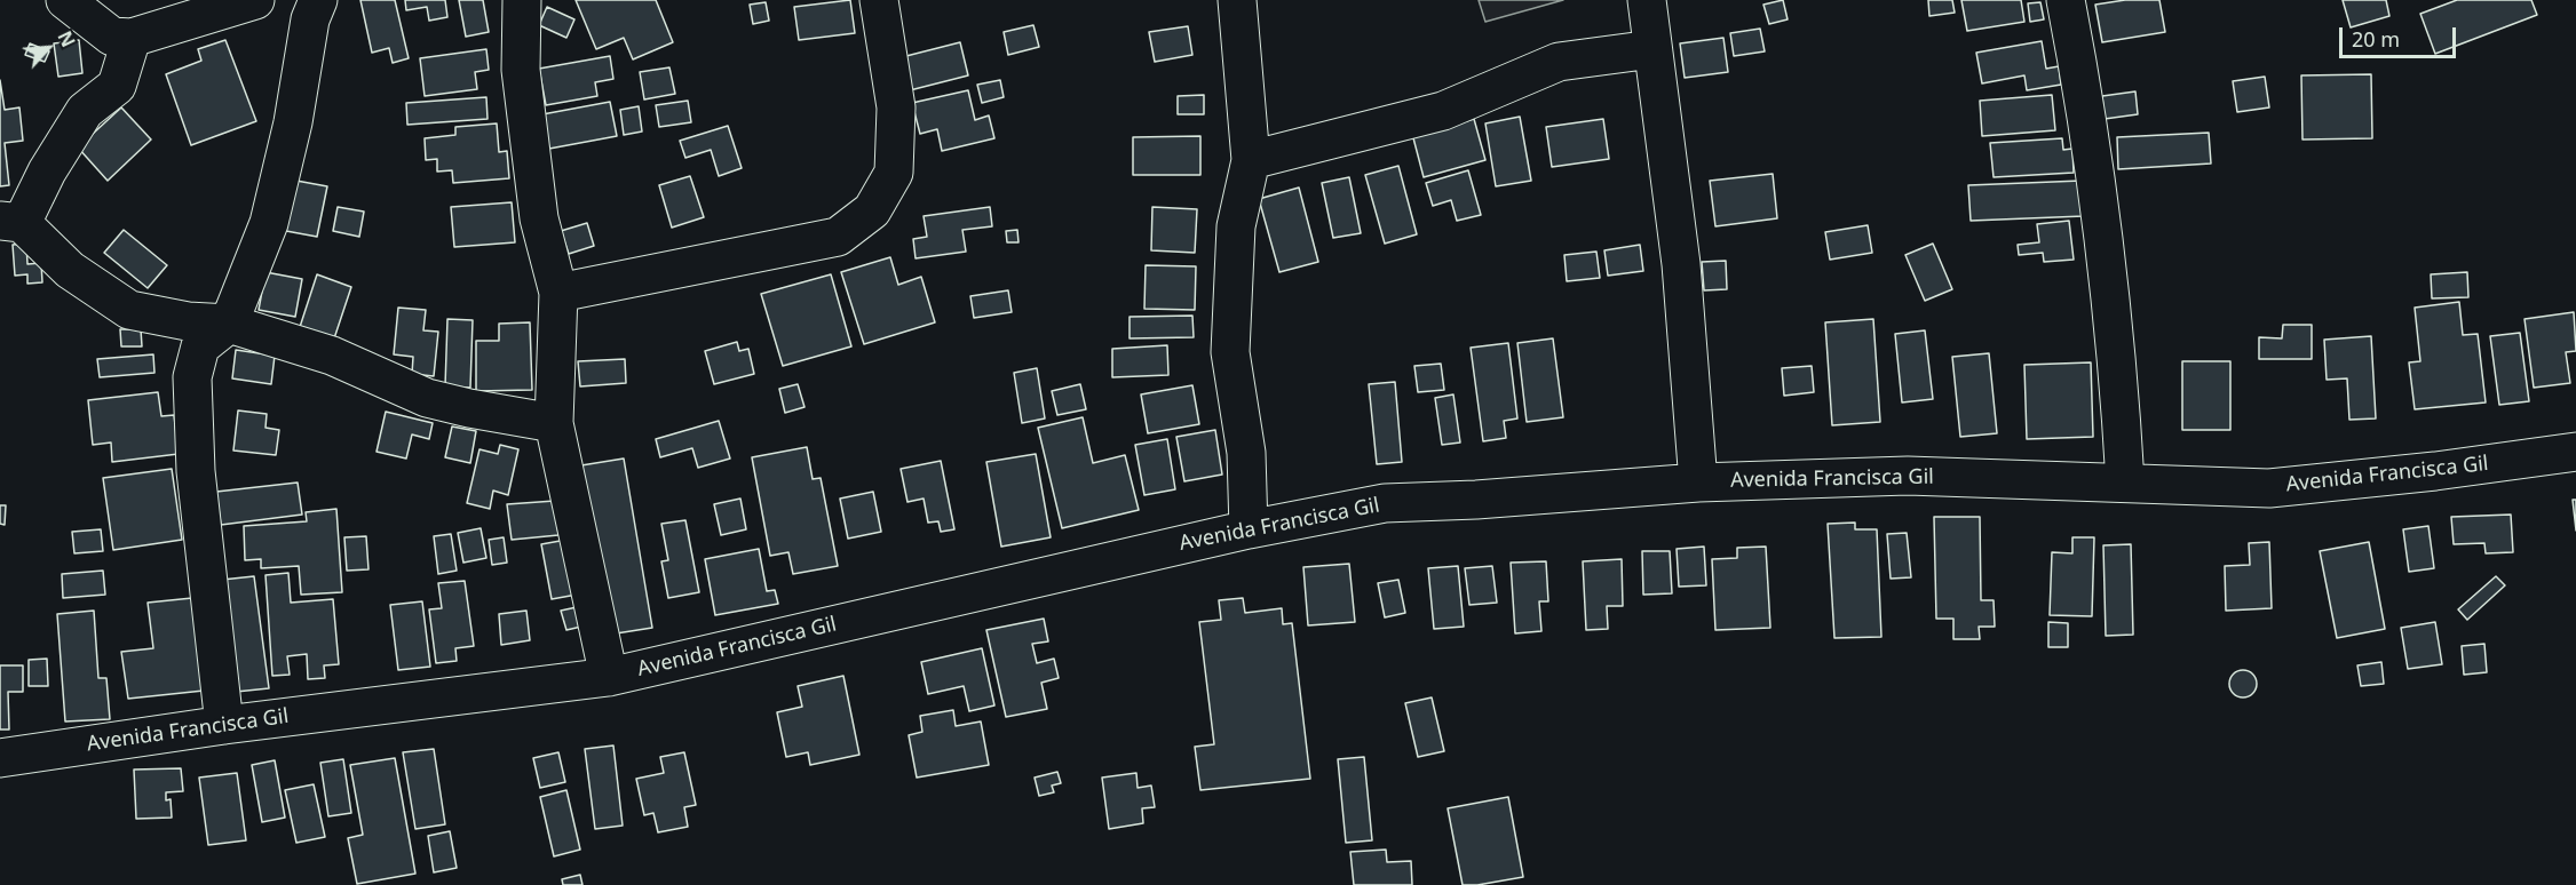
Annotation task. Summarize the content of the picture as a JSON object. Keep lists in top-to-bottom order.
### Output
{
  "streets": {
    "street": ["Avenida Francisca Gil"]
  },
  "scale_bar": "20 m",
  "north": "top right"
}
